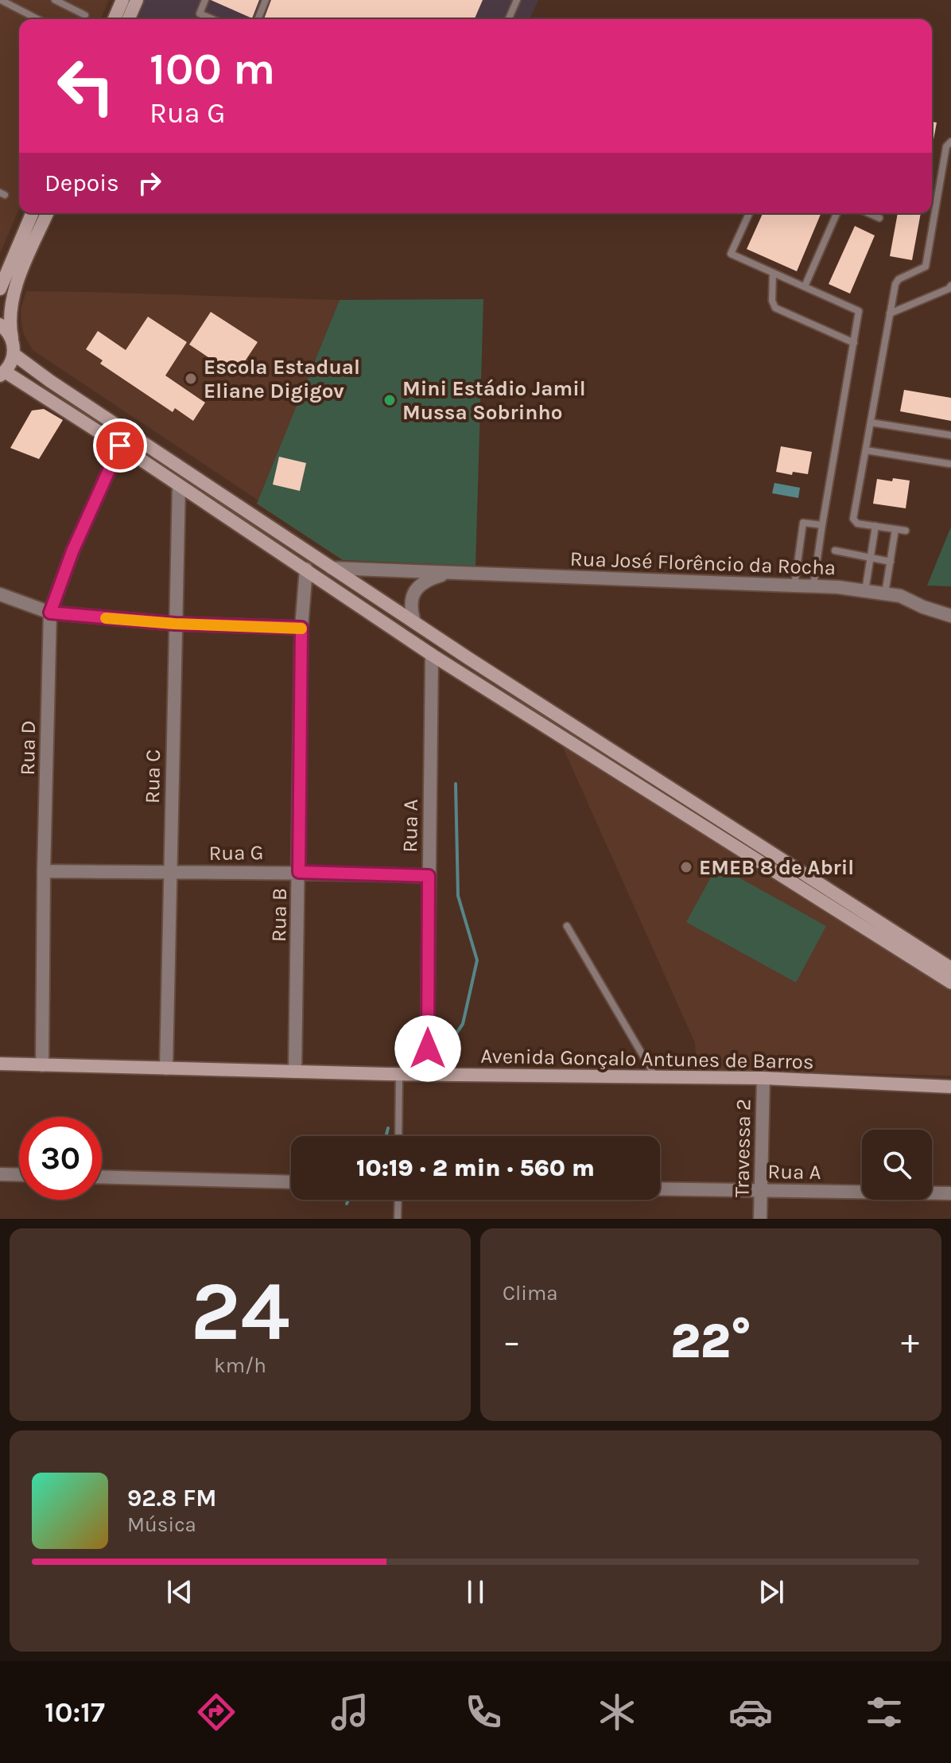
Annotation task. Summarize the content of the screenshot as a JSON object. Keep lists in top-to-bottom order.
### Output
{
  "streets": {
    "main road": ["Avenida Gonçalo Antunes de Barros"],
    "street": [
      "Rua José Florêncio da Rocha",
      "Rua D",
      "Rua C",
      "Rua A",
      "Rua G",
      "Rua B",
      "Travessa 2"
    ]
  },
  "crossings": [
    ["Rua D", "Rua G"],
    ["Rua D", "Avenida Gonçalo Antunes de Barros"],
    ["Rua C", "Rua G"],
    ["Rua C", "Avenida Gonçalo Antunes de Barros"],
    ["Rua A", "Rua G"],
    ["Rua A", "Avenida Gonçalo Antunes de Barros"],
    ["Rua A", "Travessa 2"],
    ["Rua G", "Rua B"],
    ["Rua B", "Avenida Gonçalo Antunes de Barros"],
    ["Avenida Gonçalo Antunes de Barros", "Travessa 2"]
  ],
  "places": ["Escola Estadual Eliane Digigov", "Mini Estádio Jamil Mussa Sobrinho", "EMEB 8 de Abril"],
  "page": {
    "turn": ["100 m", "Rua G"],
    "then": "Depois",
    "limit": "30",
    "trip": "10:19 · 2 min · 560 m",
    "tile": [
      ["24", "km/h"],
      "Clima"
    ],
    "heat": ["−", "22°", "+"],
    "song": ["92.8 FM", "Música"],
    "tabs": "10:17"
  }
}
